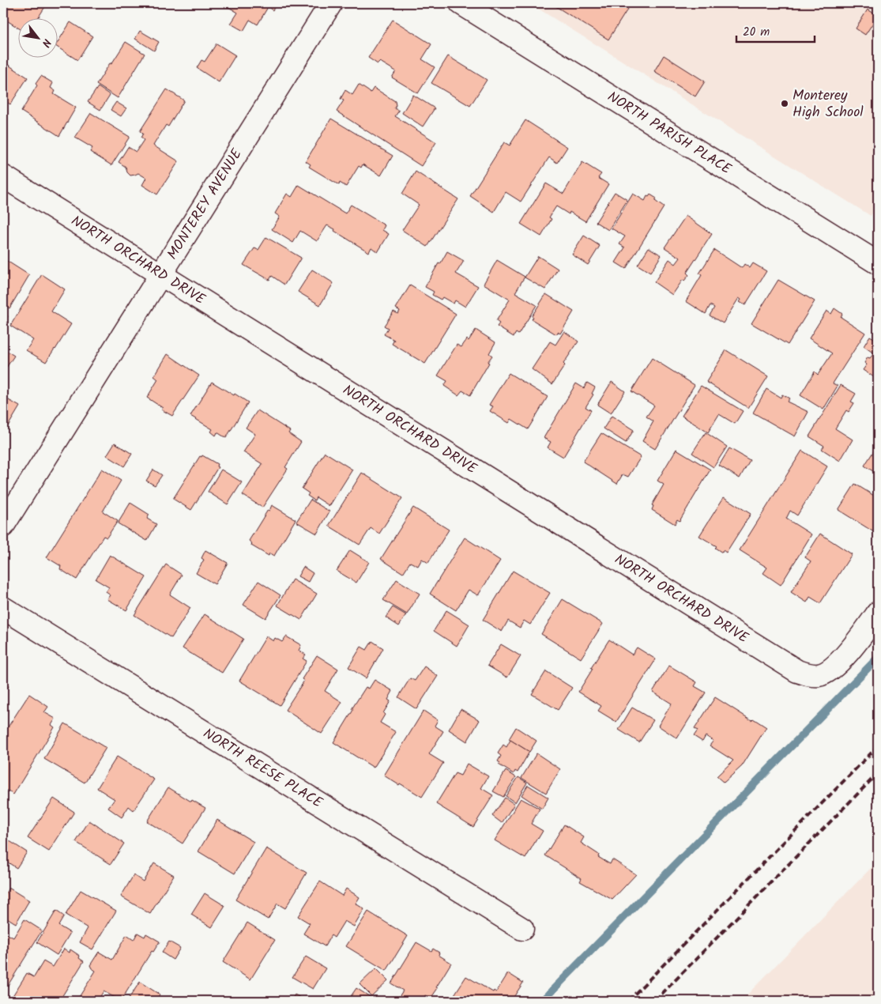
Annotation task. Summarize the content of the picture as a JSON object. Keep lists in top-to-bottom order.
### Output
{
  "streets": {
    "street": [
      "NORTH PARISH PLACE",
      "MONTEREY AVENUE",
      "NORTH ORCHARD DRIVE",
      "NORTH REESE PLACE"
    ]
  },
  "crossings": [
    ["MONTEREY AVENUE", "NORTH ORCHARD DRIVE"]
  ],
  "places": ["Monterey High School"],
  "scale_bar": "20 m",
  "north": "bottom right"
}
